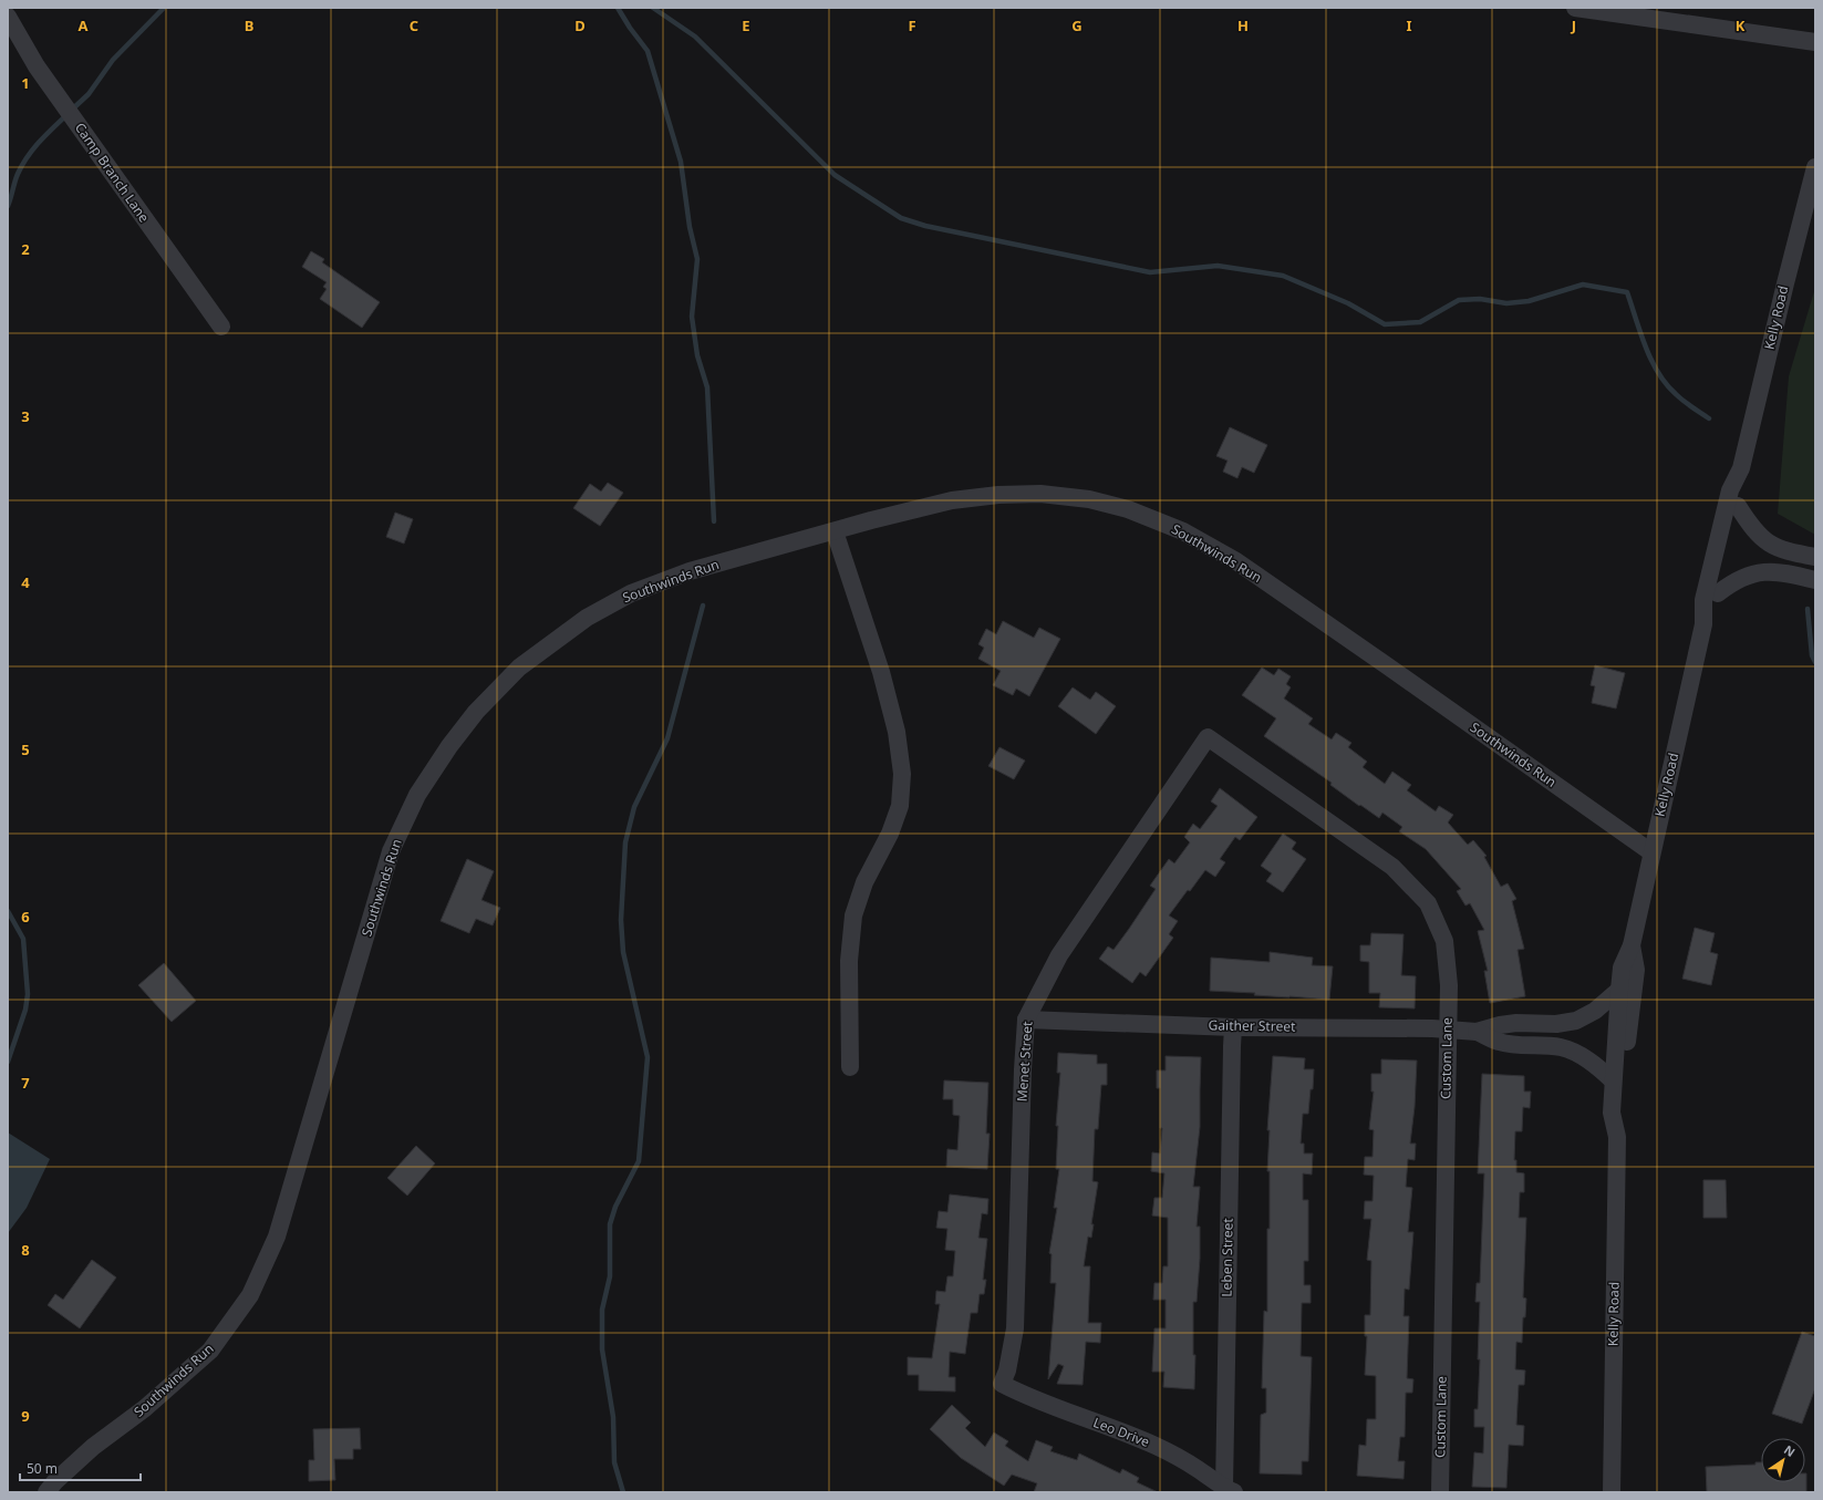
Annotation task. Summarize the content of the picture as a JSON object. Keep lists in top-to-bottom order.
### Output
{
  "streets": {
    "street": [
      "Camp Branch Lane",
      "Kelly Road",
      "Southwinds Run",
      "Gaither Street",
      "Custom Lane",
      "Menet Street",
      "Leben Street",
      "Leo Drive"
    ]
  },
  "crossings": [
    ["Kelly Road", "Southwinds Run"],
    ["Kelly Road", "Gaither Street"],
    ["Gaither Street", "Custom Lane"],
    ["Gaither Street", "Menet Street"],
    ["Gaither Street", "Leben Street"],
    ["Custom Lane", "Menet Street"],
    ["Menet Street", "Leo Drive"],
    ["Leben Street", "Leo Drive"]
  ],
  "scale_bar": "50 m",
  "north": "top right",
  "grid": {
    "columns": [
      "A",
      "B",
      "C",
      "D",
      "E",
      "F",
      "G",
      "H",
      "I",
      "J",
      "K"
    ],
    "rows": [
      "1",
      "2",
      "3",
      "4",
      "5",
      "6",
      "7",
      "8",
      "9"
    ]
  }
}
